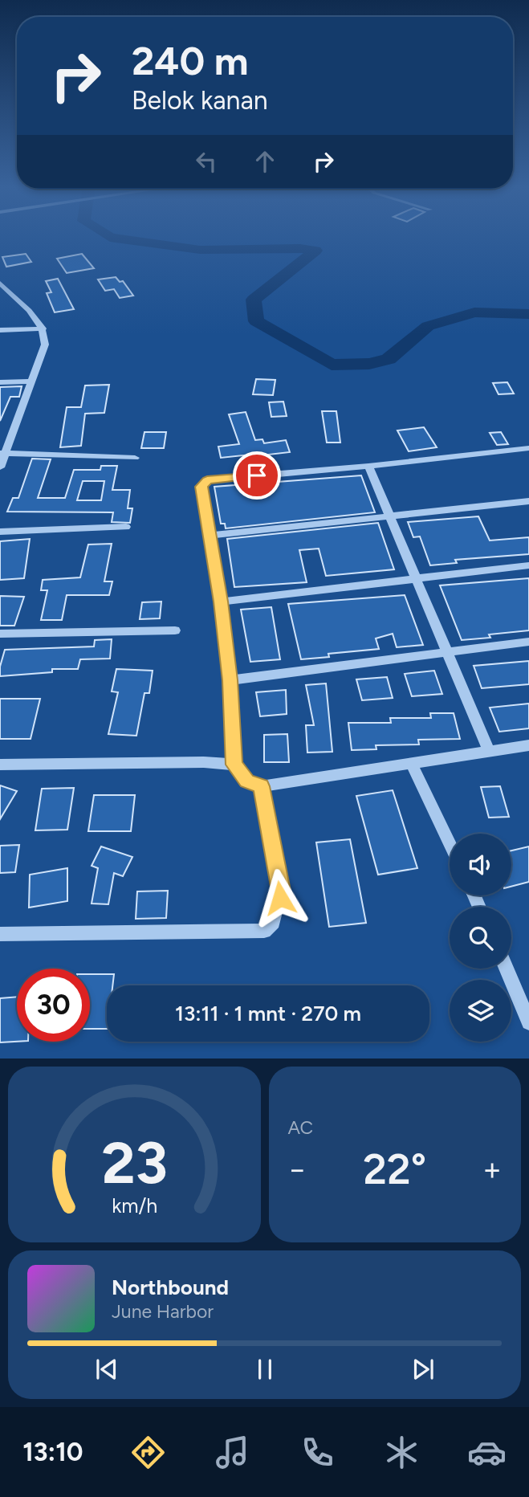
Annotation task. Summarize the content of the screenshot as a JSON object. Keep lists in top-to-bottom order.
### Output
{
  "page": {
    "turn": ["240 m", "Belok kanan"],
    "limit": "30",
    "trip": "13:11 · 1 mnt · 270 m",
    "tile": "AC",
    "heat": ["−", "22°", "+"],
    "song": ["Northbound", "June Harbor"],
    "tabs": "13:10",
    "gauge": ["23", "km/h"]
  }
}
